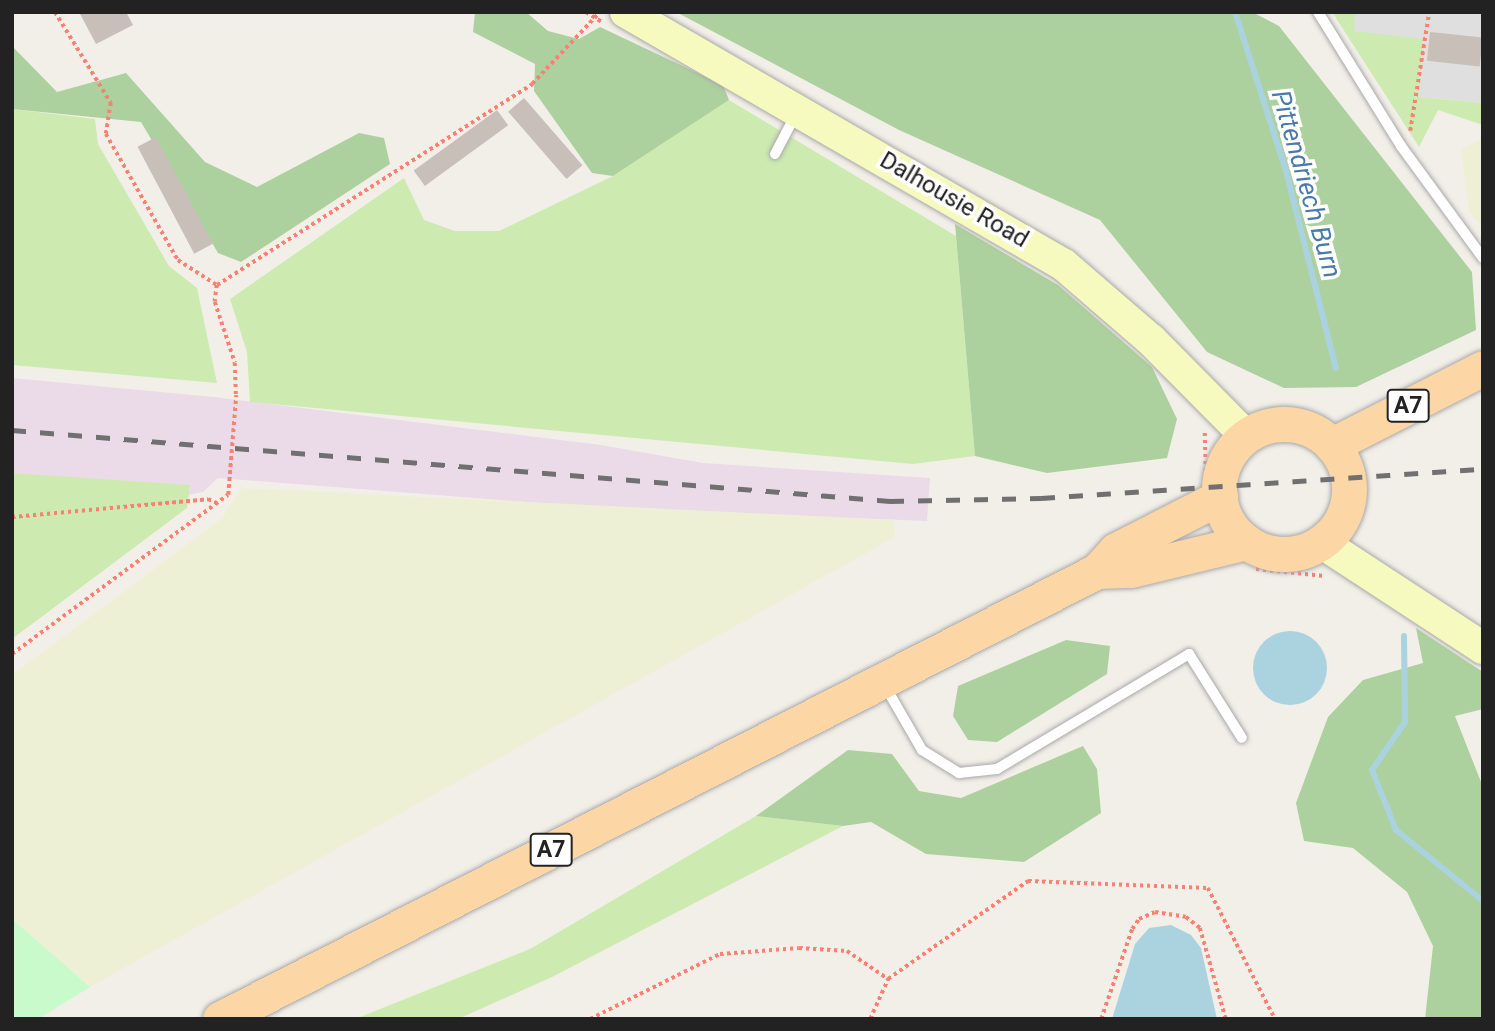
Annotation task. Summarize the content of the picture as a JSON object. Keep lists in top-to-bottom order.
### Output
{
  "streets": {
    "main road": ["Dalhousie Road", "A7"]
  },
  "crossings": [
    ["Dalhousie Road", "A7"]
  ],
  "water": ["Pittendriech Burn"]
}
